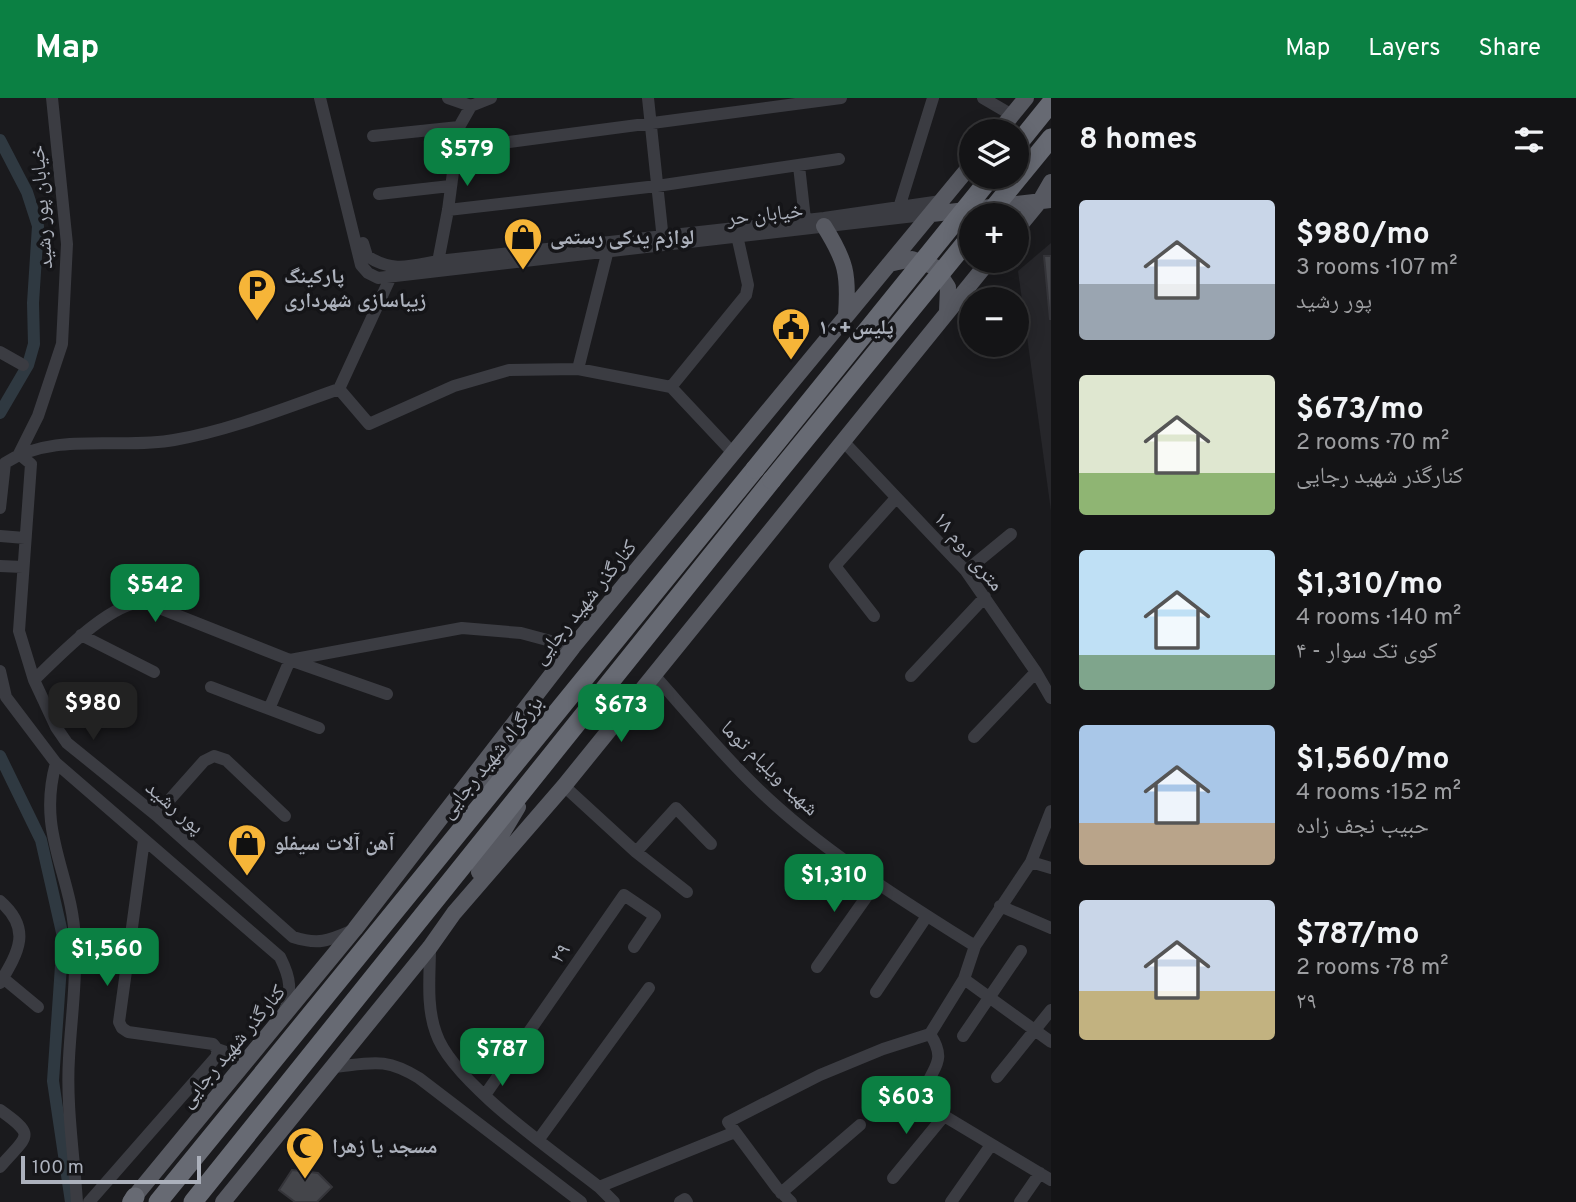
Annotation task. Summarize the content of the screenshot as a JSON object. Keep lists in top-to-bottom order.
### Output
{
  "streets": {
    "highway": ["بزرگراه شهید رجایی"],
    "main road": ["کنارگذر شهید رجایی"],
    "street": [
      "خیابان پور رشید",
      "خیابان حر",
      "۱۸ متری دوم",
      "شهید ویلیام توما",
      "پور رشید",
      "۲۹"
    ]
  },
  "crossings": [
    ["خیابان پور رشید", "پور رشید"],
    ["خیابان حر", "کنارگذر شهید رجایی"],
    ["کنارگذر شهید رجایی", "پور رشید"]
  ],
  "places": {
    "shop": ["لوازم یدکی رستمی", "آهن آلات سیفلو"],
    "parking": ["پارکینگ زیباسازی شهرداری"],
    "public building": ["پلیس+١٠"],
    "mosque": ["مسجد یا زهرا"]
  },
  "scale_bar": "100 m",
  "page": {
    "header": "Map",
    "nav": ["Map", "Layers", "Share"],
    "heading": "8 homes",
    "map_buttons": ["+", "−"],
    "price": [
      "$579",
      "$542",
      "$980",
      "$673",
      "$1,310",
      "$1,560",
      "$787",
      "$603"
    ],
    "list": [
      {
        "name": "$980/mo",
        "note": "3 rooms · 107 m² · پور رشید"
      },
      {
        "name": "$673/mo",
        "note": "2 rooms · 70 m² · کنارگذر شهید رجایی"
      },
      {
        "name": "$1,310/mo",
        "note": "4 rooms · 140 m² · ۴ - کوی تک سوار"
      },
      {
        "name": "$1,560/mo",
        "note": "4 rooms · 152 m² · حبیب نجف زاده"
      },
      {
        "name": "$787/mo",
        "note": "2 rooms · 78 m² · ۲۹"
      }
    ],
    "scale": "100 m"
  }
}
